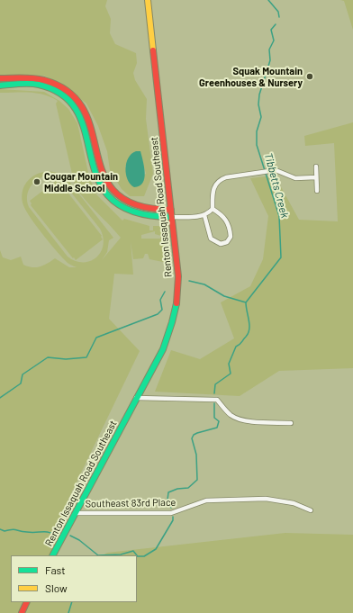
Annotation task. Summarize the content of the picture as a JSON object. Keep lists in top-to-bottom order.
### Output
{
  "streets": {
    "main road": ["Renton Issaquah Road Southeast"],
    "street": ["Southeast 83rd Place"]
  },
  "crossings": [
    ["Renton Issaquah Road Southeast", "Southeast 83rd Place"]
  ],
  "water": ["Tibbetts Creek"],
  "places": ["Squak Mountain Greenhouses & Nursery", "Cougar Mountain Middle School"],
  "legend": ["Fast", "Slow"]
}
